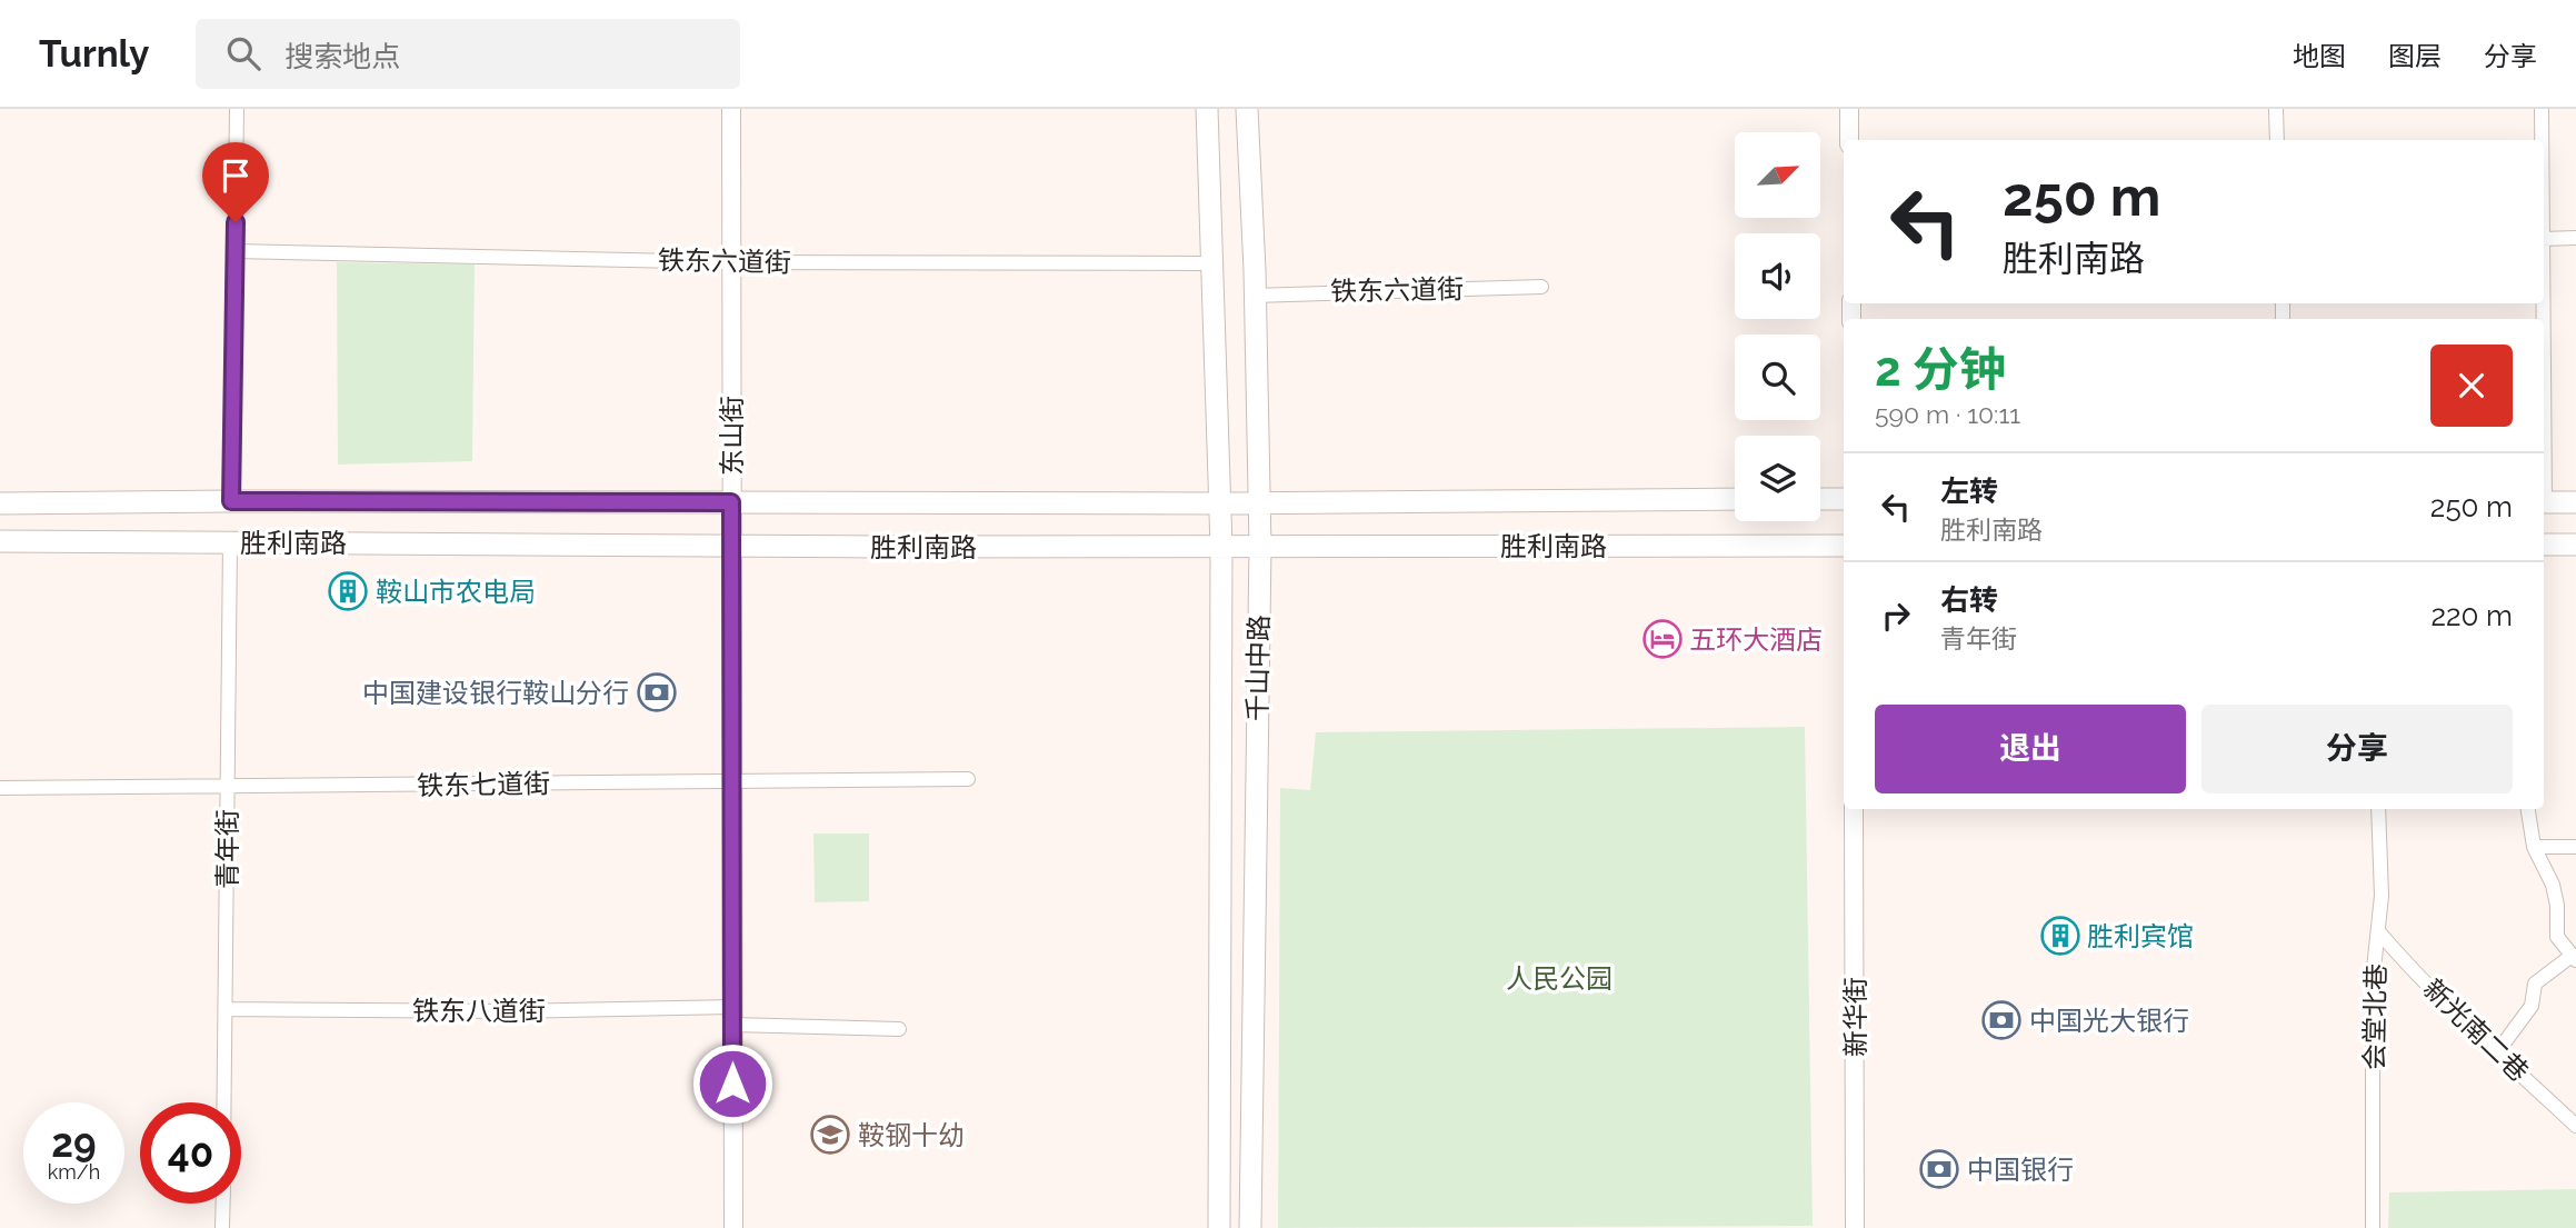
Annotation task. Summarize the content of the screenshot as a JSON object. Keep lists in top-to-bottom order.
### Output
{
  "streets": {
    "main road": ["胜利南路", "千山中路"],
    "street": [
      "铁东六道街",
      "东山街",
      "铁东七道街",
      "青年街",
      "铁东八道街",
      "新华街",
      "会堂北巷",
      "新光南二巷"
    ]
  },
  "crossings": [
    ["铁东六道街", "东山街"],
    ["铁东六道街", "千山中路"],
    ["东山街", "胜利南路"],
    ["东山街", "铁东七道街"],
    ["东山街", "铁东八道街"],
    ["胜利南路", "千山中路"],
    ["胜利南路", "青年街"],
    ["铁东七道街", "青年街"],
    ["青年街", "铁东八道街"],
    ["会堂北巷", "新光南二巷"]
  ],
  "parks": ["人民公园"],
  "places": {
    "building": ["鞍山市农电局", "胜利宾馆"],
    "hotel": ["五环大酒店"],
    "bank": ["中国建设银行鞍山分行", "中国光大银行", "中国银行"],
    "school or university": ["鞍钢十幼"]
  },
  "north": "top right",
  "page": {
    "header": "Turnly",
    "search": "搜索地点",
    "nav": ["地图", "图层", "分享"],
    "turn": ["250 m", "胜利南路"],
    "heading": ["2 分钟", "590 m · 10:11"],
    "list": [
      {
        "name": "左转",
        "note": "胜利南路",
        "value": "250 m"
      },
      {
        "name": "右转",
        "note": "青年街",
        "value": "220 m"
      }
    ],
    "buttons": ["退出", "分享"],
    "speed": "29 km/h",
    "limit": "40"
  }
}
